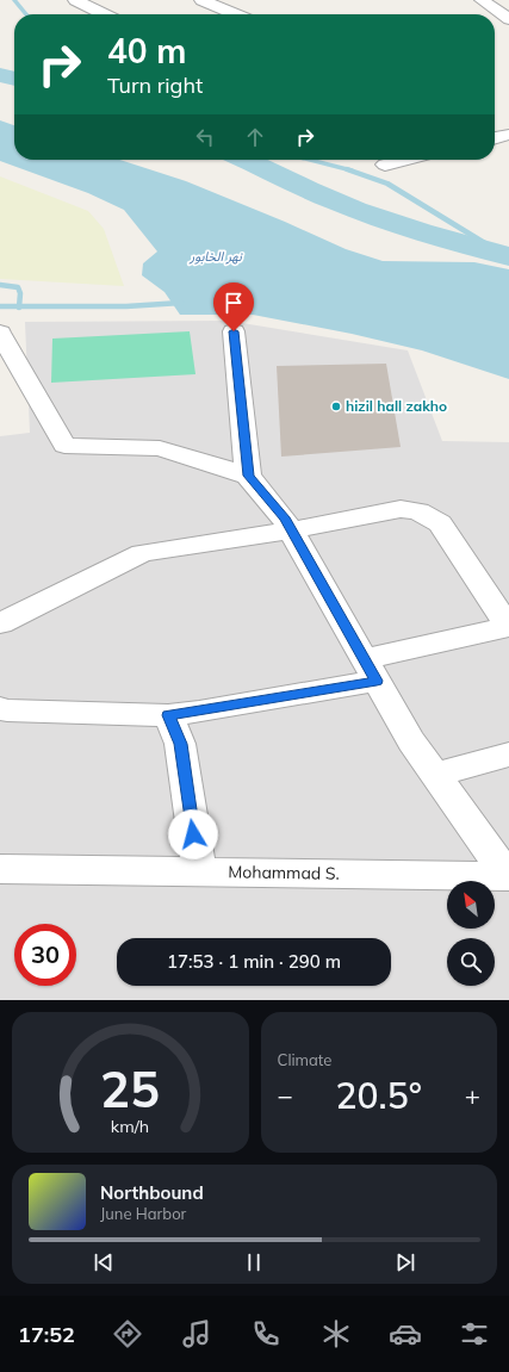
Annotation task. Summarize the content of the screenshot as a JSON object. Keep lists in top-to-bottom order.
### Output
{
  "streets": {
    "street": ["Mohammad S."]
  },
  "water": ["نهر الخابور"],
  "places": ["hizil hall zakho"],
  "north": "top left",
  "page": {
    "turn": ["40 m", "Turn right"],
    "limit": "30",
    "trip": "17:53 · 1 min · 290 m",
    "tile": "Climate",
    "heat": ["−", "20.5°", "+"],
    "song": ["Northbound", "June Harbor"],
    "tabs": "17:52",
    "gauge": ["25", "km/h"]
  }
}
